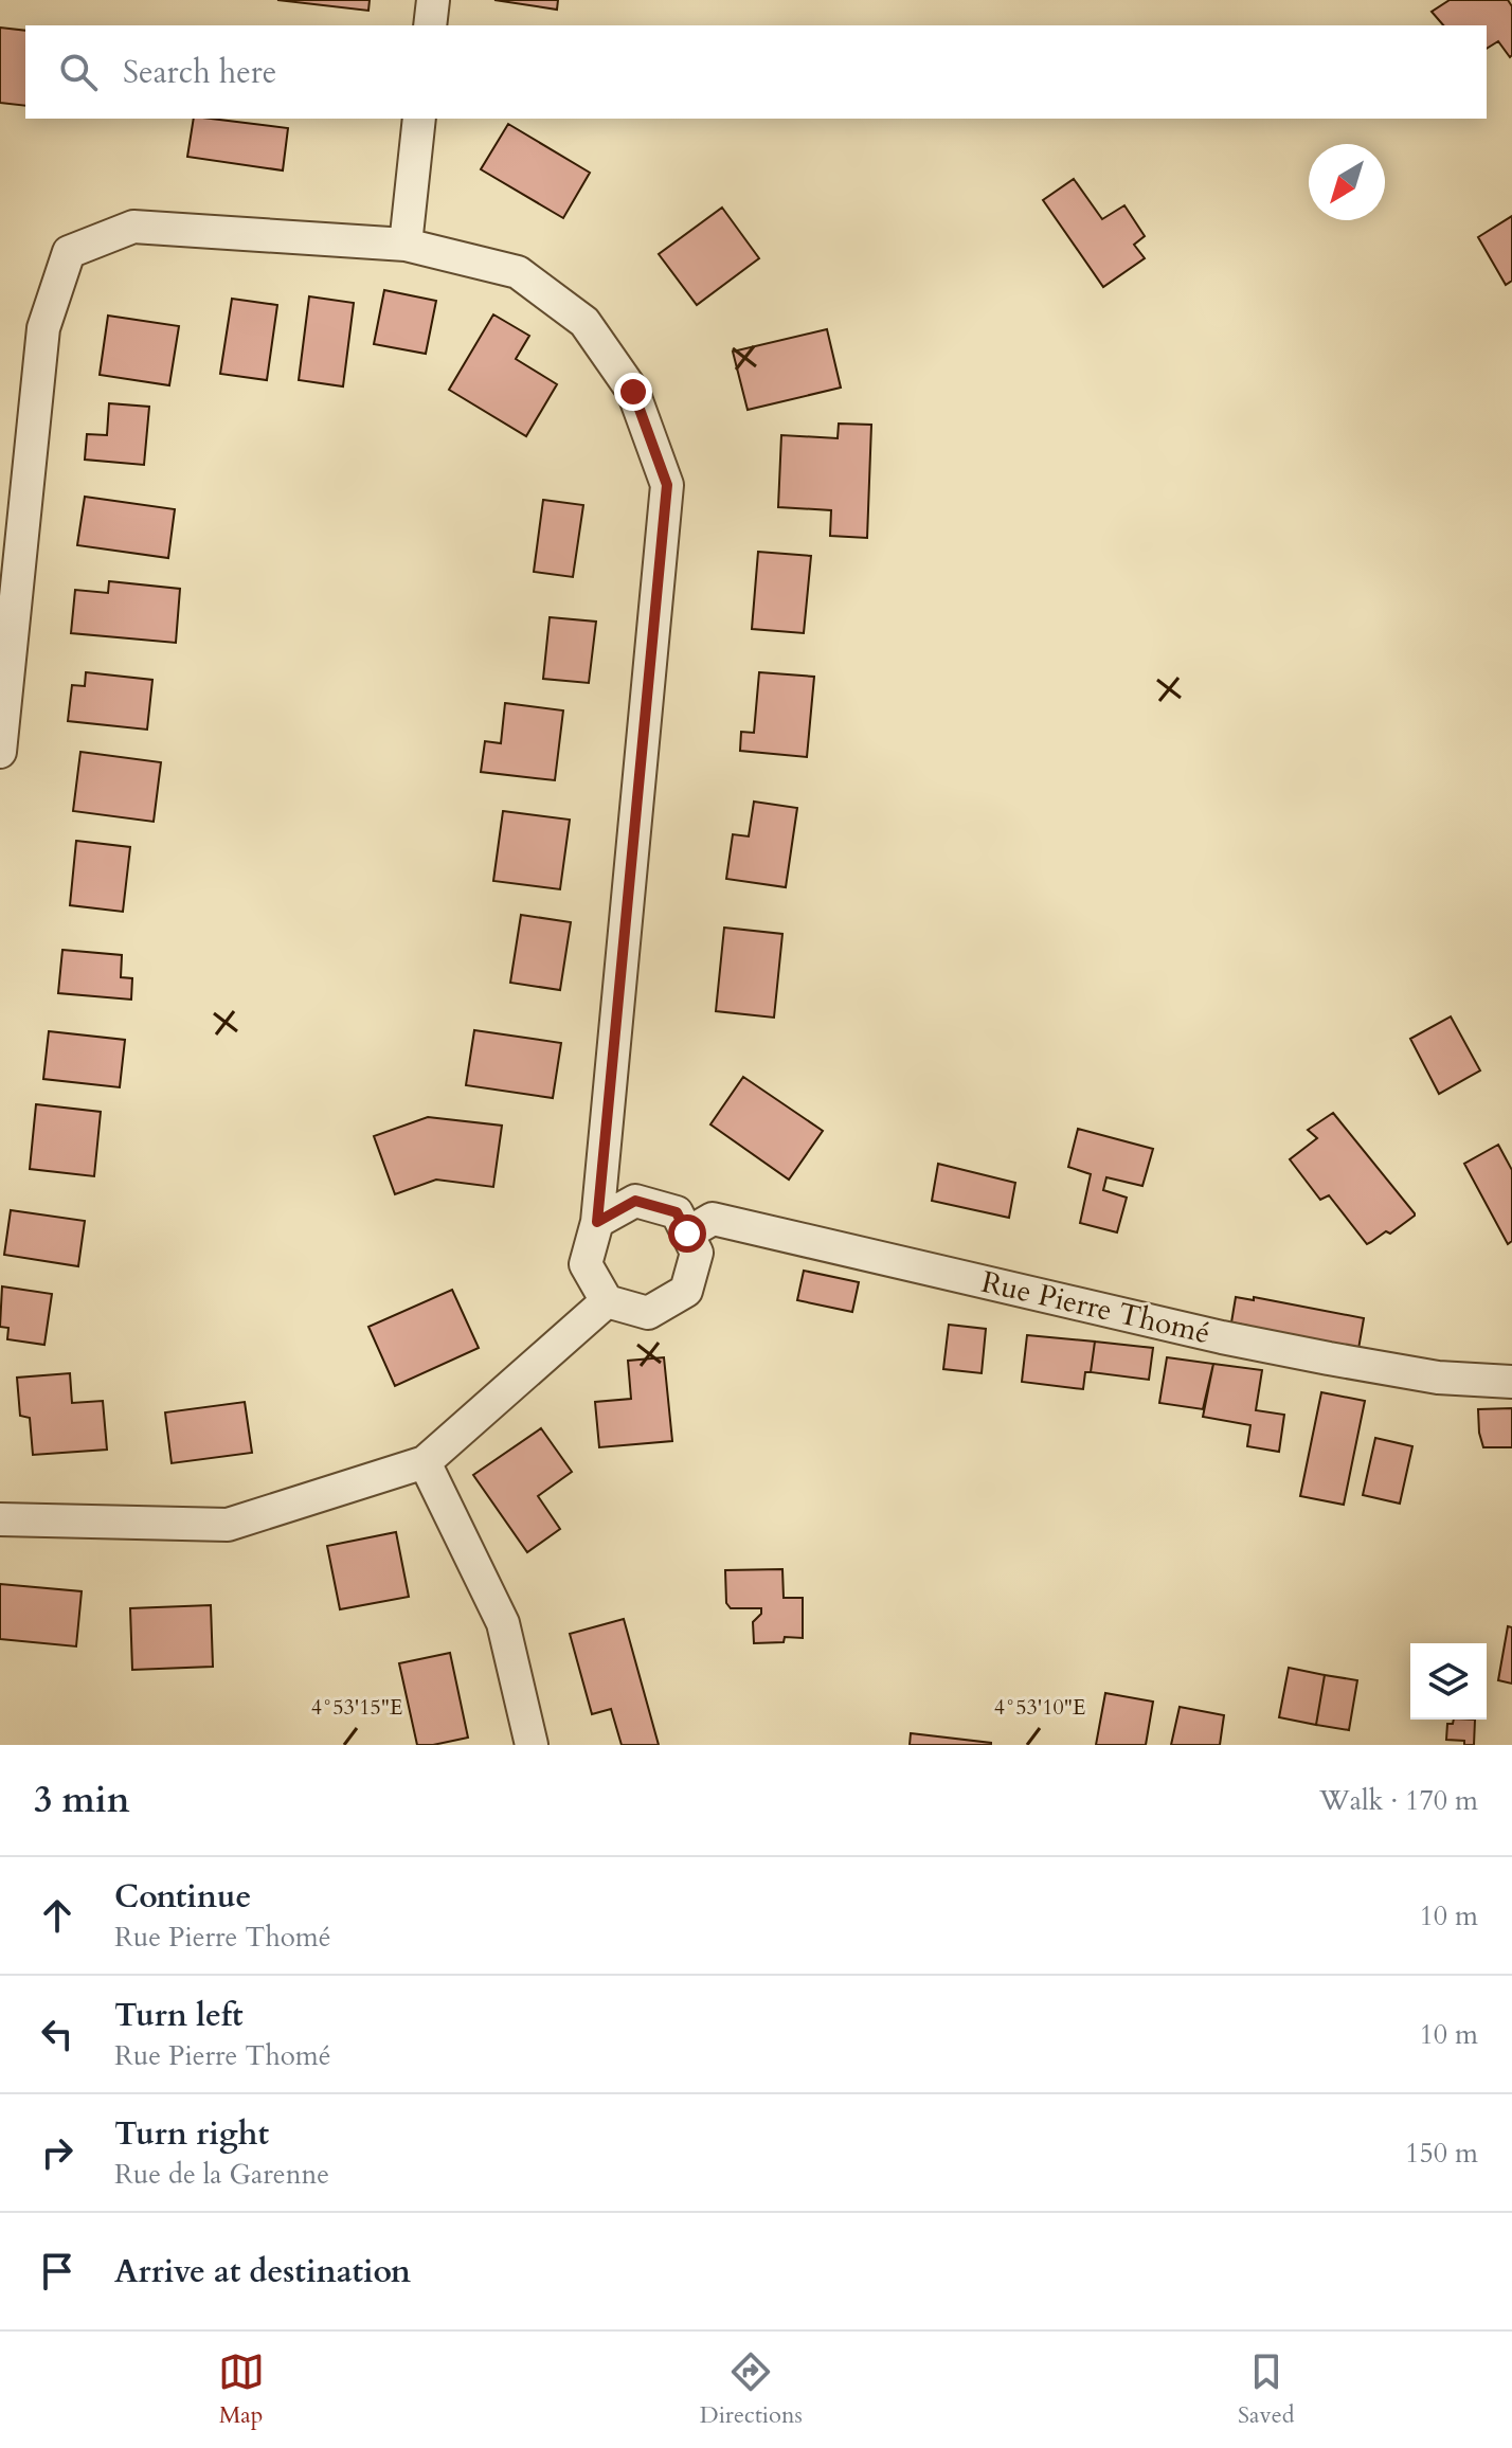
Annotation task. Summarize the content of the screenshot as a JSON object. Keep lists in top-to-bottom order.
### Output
{
  "streets": {
    "street": ["Rue Pierre Thomé"]
  },
  "north": "bottom left",
  "page": {
    "search": "Search here",
    "heading": ["3 min", "Walk · 170 m"],
    "list": [
      ["Continue", "Rue Pierre Thomé", "10 m"],
      ["Turn left", "Rue Pierre Thomé", "10 m"],
      ["Turn right", "Rue de la Garenne", "150 m"],
      "Arrive at destination"
    ],
    "nav": ["Map", "Directions", "Saved"]
  },
  "coordinates": ["4°53'15\"E", "4°53'10\"E"]
}
